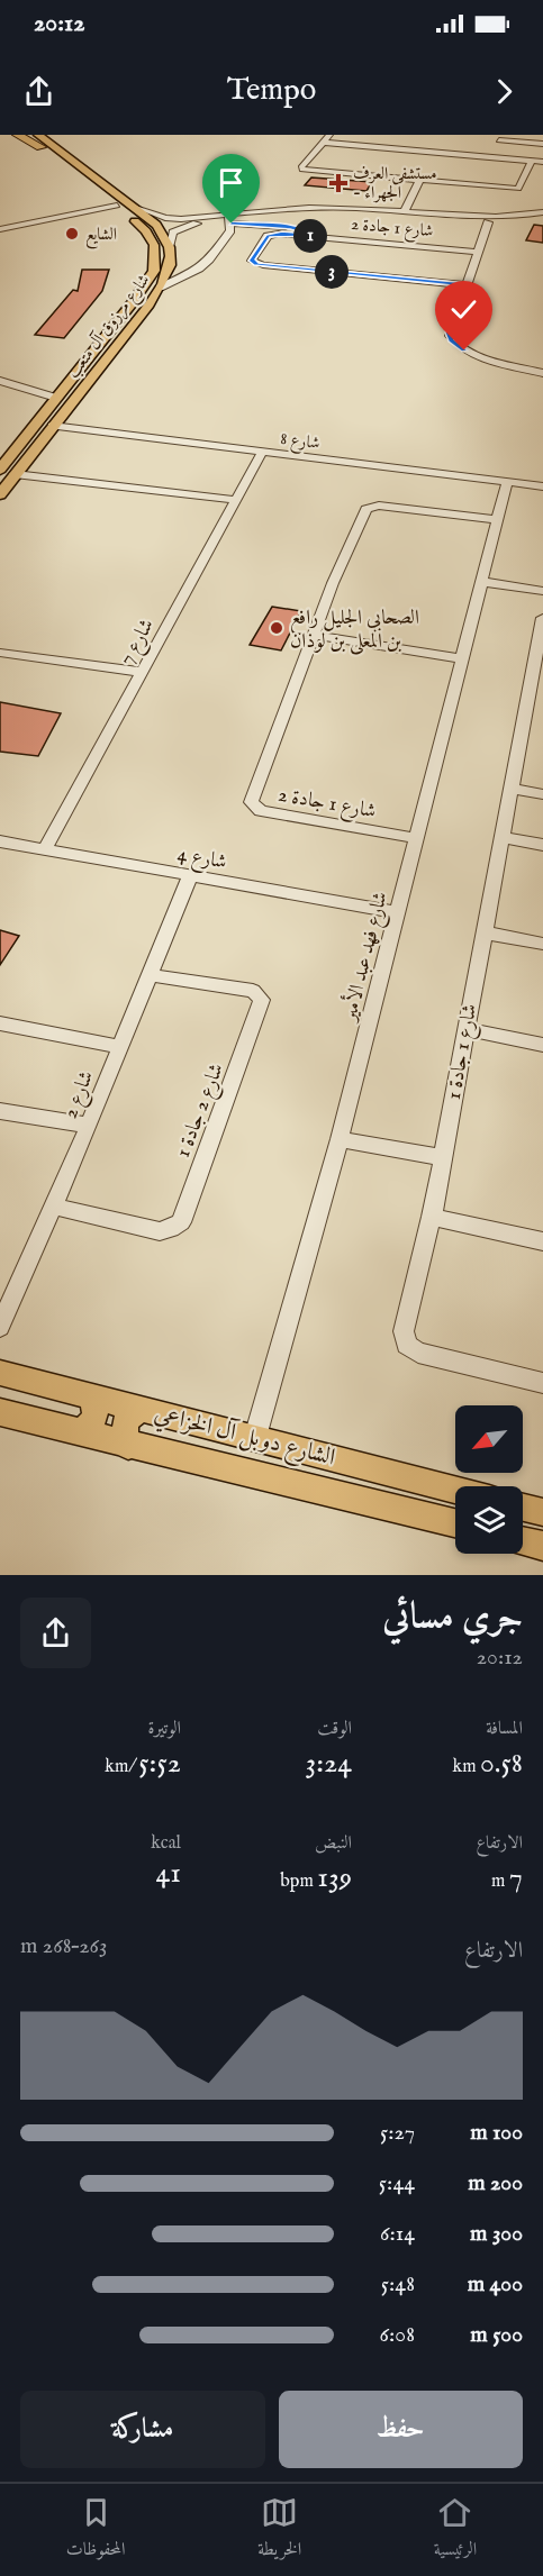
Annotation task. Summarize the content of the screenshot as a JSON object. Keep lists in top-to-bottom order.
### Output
{
  "streets": {
    "main road": ["شارع مرزوق آل متعب", "الشارع دوبل آل الخزاعي"],
    "street": [
      "شارع 1 جادة 2",
      "شارع 8",
      "شارع 7",
      "شارع 4",
      "شارع فهد عبد الأمير",
      "شارع 1 جادة 1",
      "شارع 2",
      "شارع 2 جادة 1"
    ]
  },
  "crossings": [
    ["شارع 1 جادة 2", "شارع فهد عبد الأمير"],
    ["شارع مرزوق آل متعب", "شارع 8"],
    ["شارع 8", "شارع 7"],
    ["شارع 8", "شارع فهد عبد الأمير"],
    ["شارع 7", "شارع 4"],
    ["شارع 4", "شارع فهد عبد الأمير"],
    ["شارع 4", "شارع 2"],
    ["شارع فهد عبد الأمير", "الشارع دوبل آل الخزاعي"],
    ["شارع 2", "شارع 2 جادة 1"]
  ],
  "places": {
    "health": ["مستشفى العرف - الجهراء"],
    "other": ["الشايع", "الصحابي الجليل رافع بن المعلى بن لوذان"]
  },
  "north": "bottom left",
  "page": {
    "status": "20:12",
    "header": "Tempo",
    "pins": ["1", "3"],
    "heading": ["جري مسائي", "20:12"],
    "stats": [
      ["المسافة", "0.58 km"],
      ["الوقت", "3:24"],
      ["الوتيرة", "5:52 /km"],
      ["الارتفاع", "7 m"],
      ["النبض", "139 bpm"],
      ["kcal", "41"]
    ],
    "chart": ["الارتفاع", "263–268 m"],
    "list": [
      {
        "name": "100 m",
        "note": "5:27"
      },
      {
        "name": "200 m",
        "note": "5:44"
      },
      {
        "name": "300 m",
        "note": "6:14"
      },
      {
        "name": "400 m",
        "note": "5:48"
      },
      {
        "name": "500 m",
        "note": "6:08"
      }
    ],
    "buttons": ["حفظ", "مشاركة"],
    "tabs": ["الرئيسية", "الخريطة", "المحفوظات"]
  }
}
